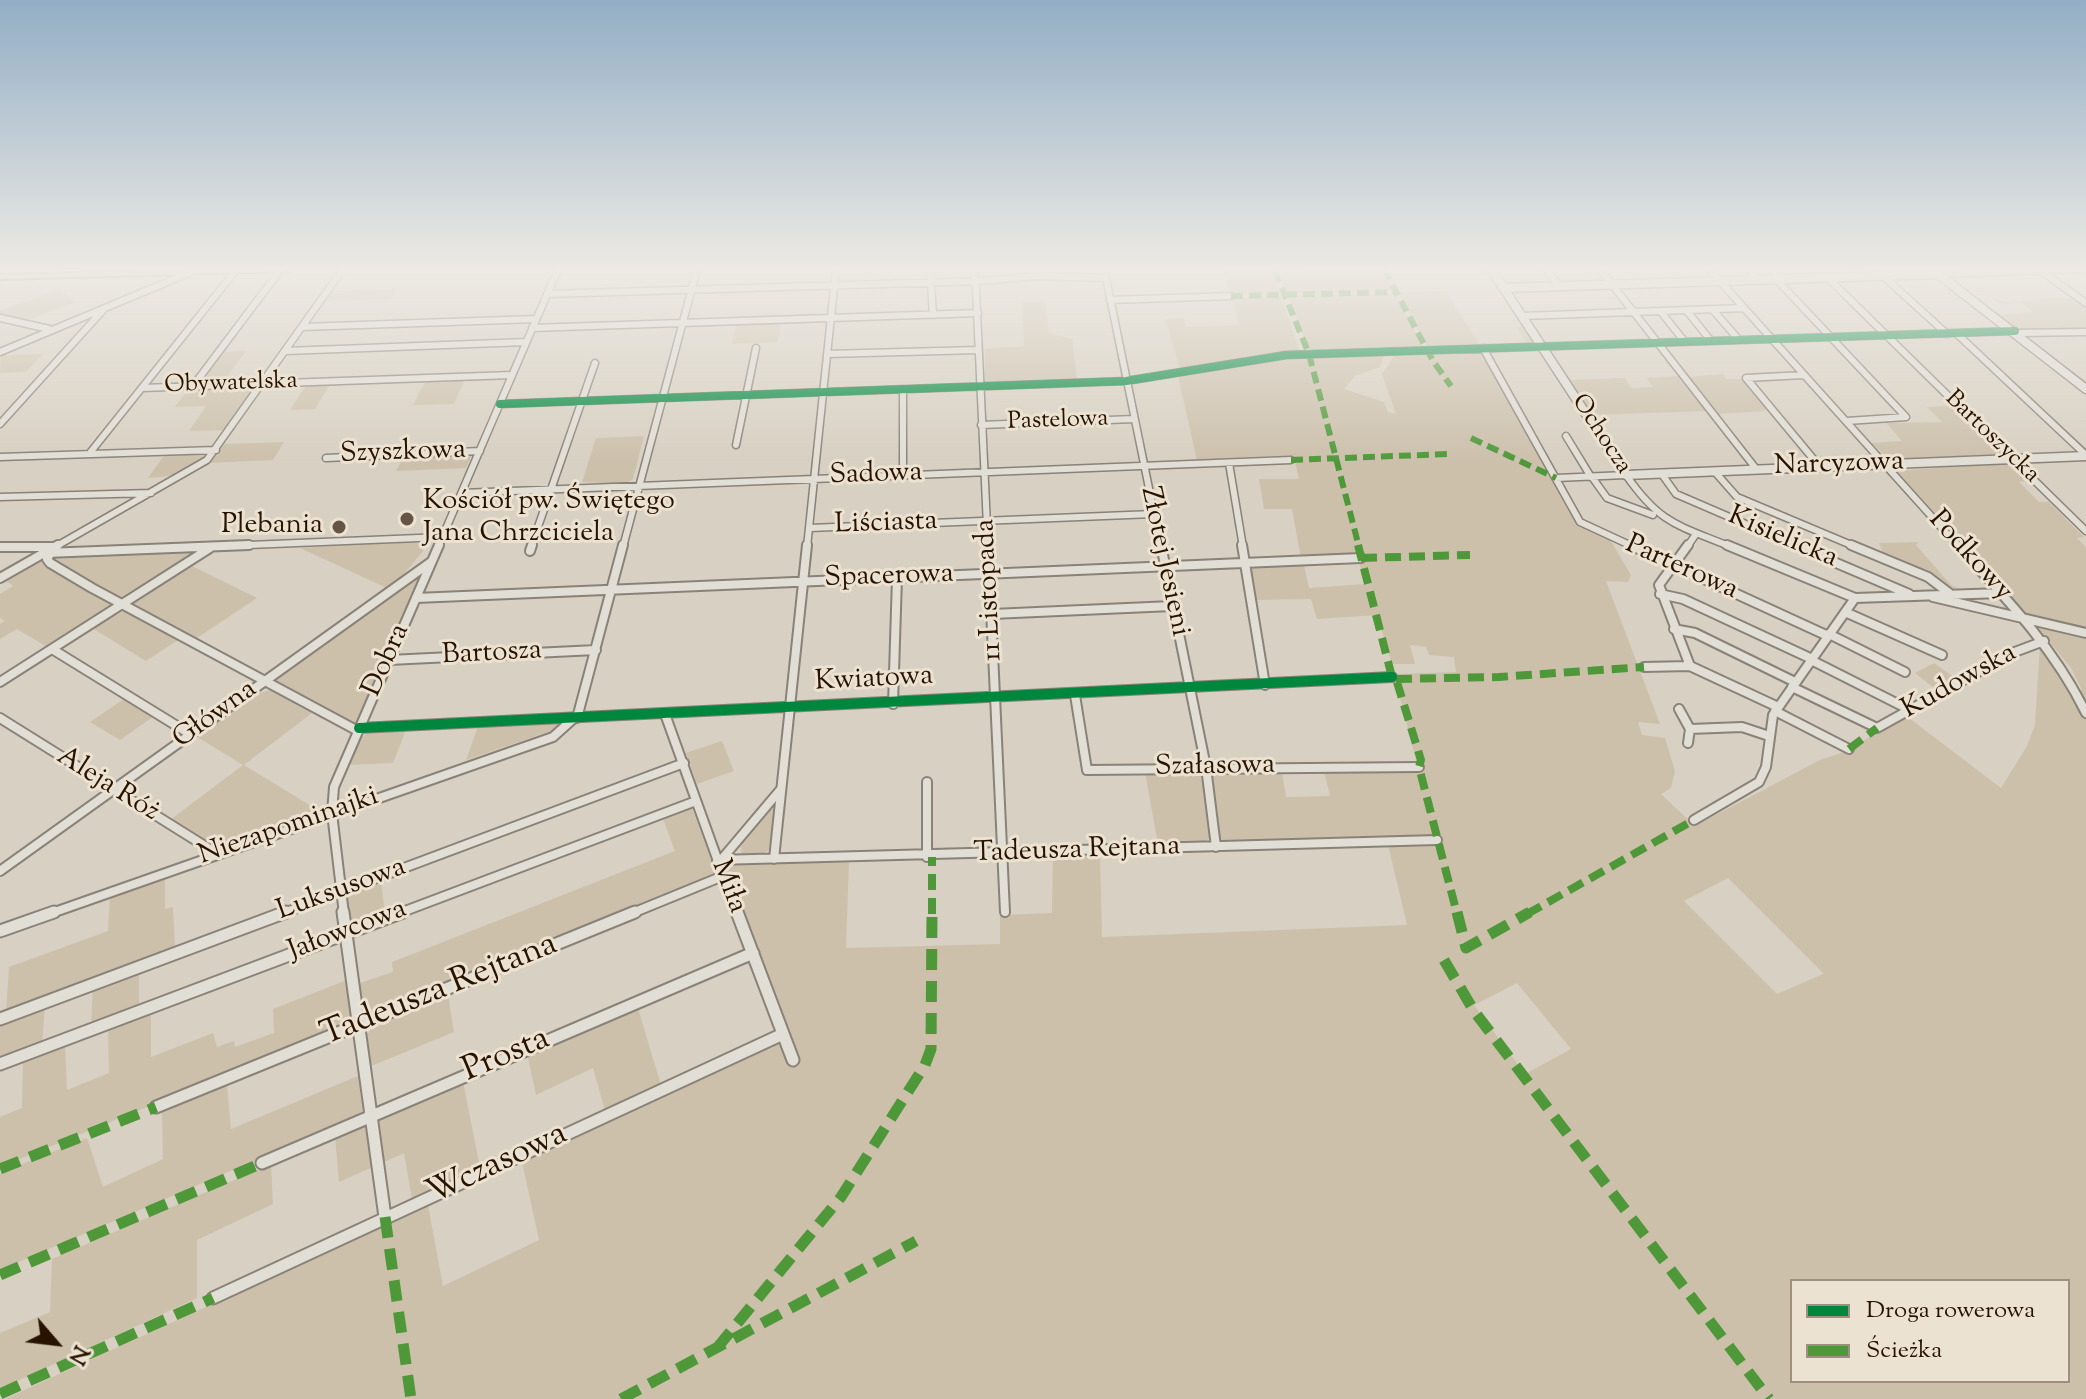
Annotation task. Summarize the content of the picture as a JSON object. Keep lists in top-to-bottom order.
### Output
{
  "streets": {
    "street": [
      "Obywatelska",
      "Pastelowa",
      "Ochocza",
      "Bartoszycka",
      "Szyszkowa",
      "Narcyzowa",
      "Sadowa",
      "Liściasta",
      "Kisielicka",
      "Podkowy",
      "Złotej Jesieni",
      "Parterowa",
      "Spacerowa",
      "11 Listopada",
      "Bartosza",
      "Dobra",
      "Kwiatowa",
      "Kudowska",
      "Główna",
      "Szałasowa",
      "Aleja Róż",
      "Niezapominajki",
      "Tadeusza Rejtana",
      "Miła",
      "Luksusowa",
      "Jałowcowa",
      "Prosta",
      "Wczasowa"
    ]
  },
  "crossings": [
    ["Obywatelska", "Dobra"],
    ["Pastelowa", "Złotej Jesieni"],
    ["Pastelowa", "11 Listopada"],
    ["Ochocza", "Narcyzowa"],
    ["Bartoszycka", "Narcyzowa"],
    ["Szyszkowa", "Dobra"],
    ["Narcyzowa", "Kisielicka"],
    ["Narcyzowa", "Podkowy"],
    ["Narcyzowa", "Parterowa"],
    ["Sadowa", "Złotej Jesieni"],
    ["Sadowa", "11 Listopada"],
    ["Sadowa", "Dobra"],
    ["Liściasta", "Złotej Jesieni"],
    ["Liściasta", "11 Listopada"],
    ["Podkowy", "Kudowska"],
    ["Złotej Jesieni", "Spacerowa"],
    ["Złotej Jesieni", "Kwiatowa"],
    ["Złotej Jesieni", "Szałasowa"],
    ["Złotej Jesieni", "Tadeusza Rejtana"],
    ["Spacerowa", "11 Listopada"],
    ["Spacerowa", "Dobra"],
    ["11 Listopada", "Kwiatowa"],
    ["11 Listopada", "Tadeusza Rejtana"],
    ["Bartosza", "Dobra"],
    ["Dobra", "Kwiatowa"],
    ["Dobra", "Główna"],
    ["Dobra", "Niezapominajki"],
    ["Dobra", "Tadeusza Rejtana"],
    ["Dobra", "Luksusowa"],
    ["Dobra", "Jałowcowa"],
    ["Dobra", "Prosta"],
    ["Dobra", "Wczasowa"],
    ["Kwiatowa", "Szałasowa"],
    ["Kwiatowa", "Niezapominajki"],
    ["Kwiatowa", "Miła"],
    ["Główna", "Aleja Róż"],
    ["Aleja Róż", "Niezapominajki"],
    ["Tadeusza Rejtana", "Miła"],
    ["Miła", "Luksusowa"],
    ["Miła", "Jałowcowa"],
    ["Miła", "Prosta"],
    ["Miła", "Wczasowa"]
  ],
  "places": ["Kościół pw. Świętego Jana Chrzciciela", "Plebania"],
  "legend": ["Droga rowerowa", "Ścieżka"],
  "north": "bottom right"
}
